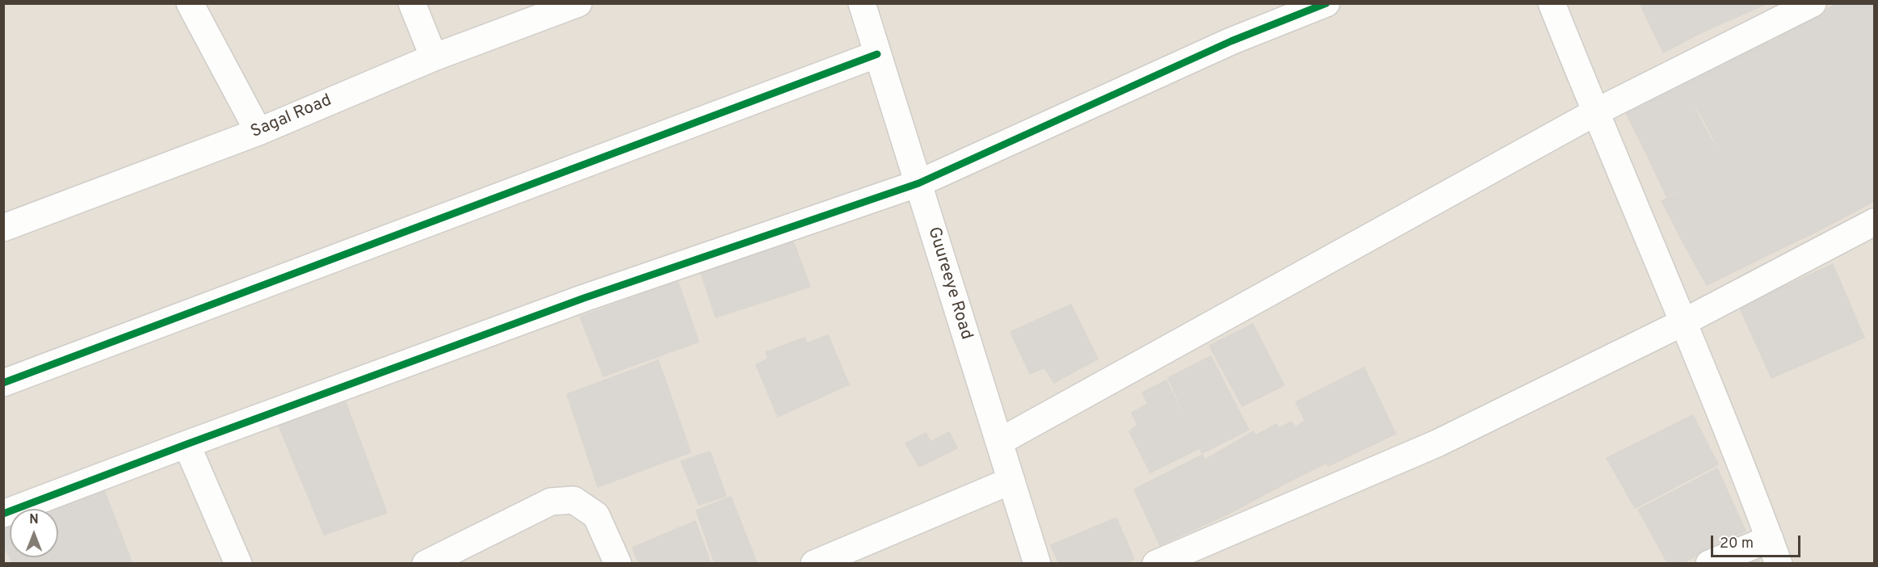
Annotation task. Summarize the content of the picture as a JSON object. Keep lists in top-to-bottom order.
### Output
{
  "streets": {
    "street": ["Sagal Road", "Guureeye Road"]
  },
  "scale_bar": "20 m",
  "north": "top"
}
